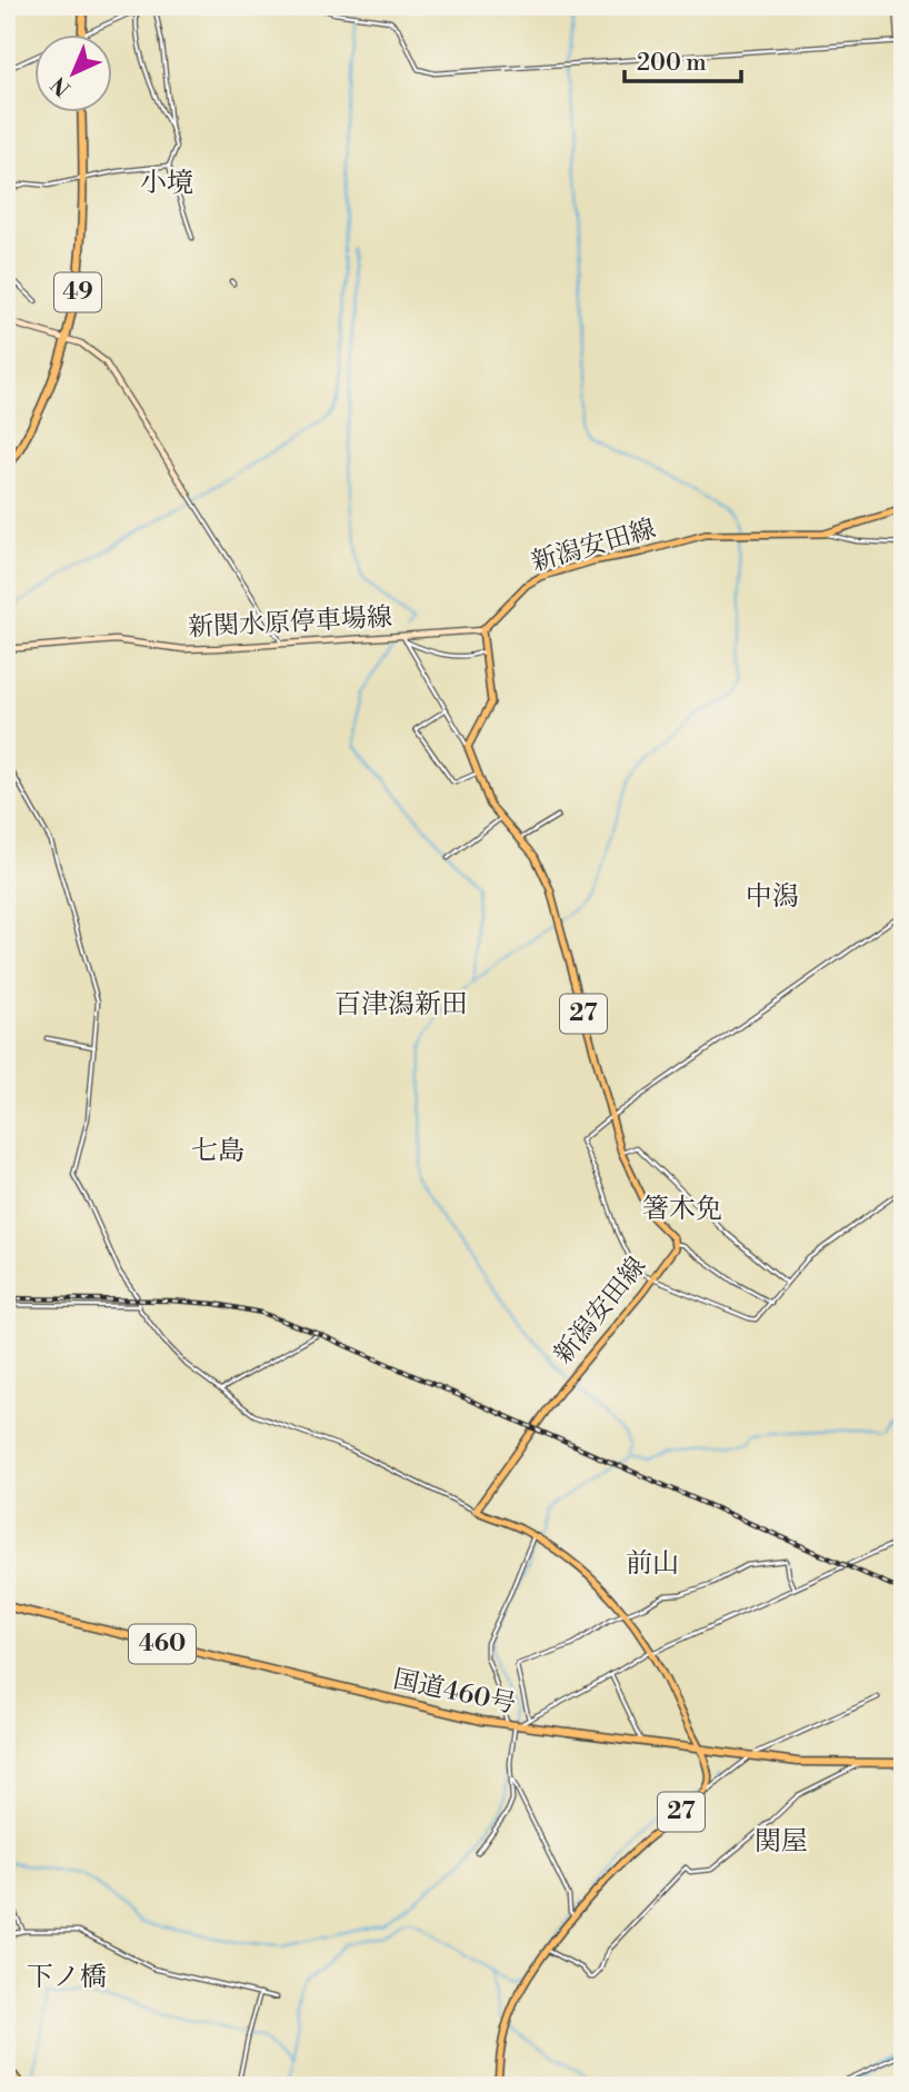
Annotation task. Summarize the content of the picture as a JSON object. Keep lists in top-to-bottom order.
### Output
{
  "streets": {
    "highway": ["49", "460", "国道460号"],
    "main road": ["新潟安田線", "新関水原停車場線", "27"]
  },
  "crossings": [
    ["新潟安田線", "新関水原停車場線"],
    ["新潟安田線", "27"],
    ["27", "国道460号"]
  ],
  "districts": [
    "小境",
    "中潟",
    "百津潟新田",
    "七島",
    "箸木免",
    "前山",
    "関屋",
    "下ノ橋"
  ],
  "scale_bar": "200 m",
  "north": "bottom left"
}
